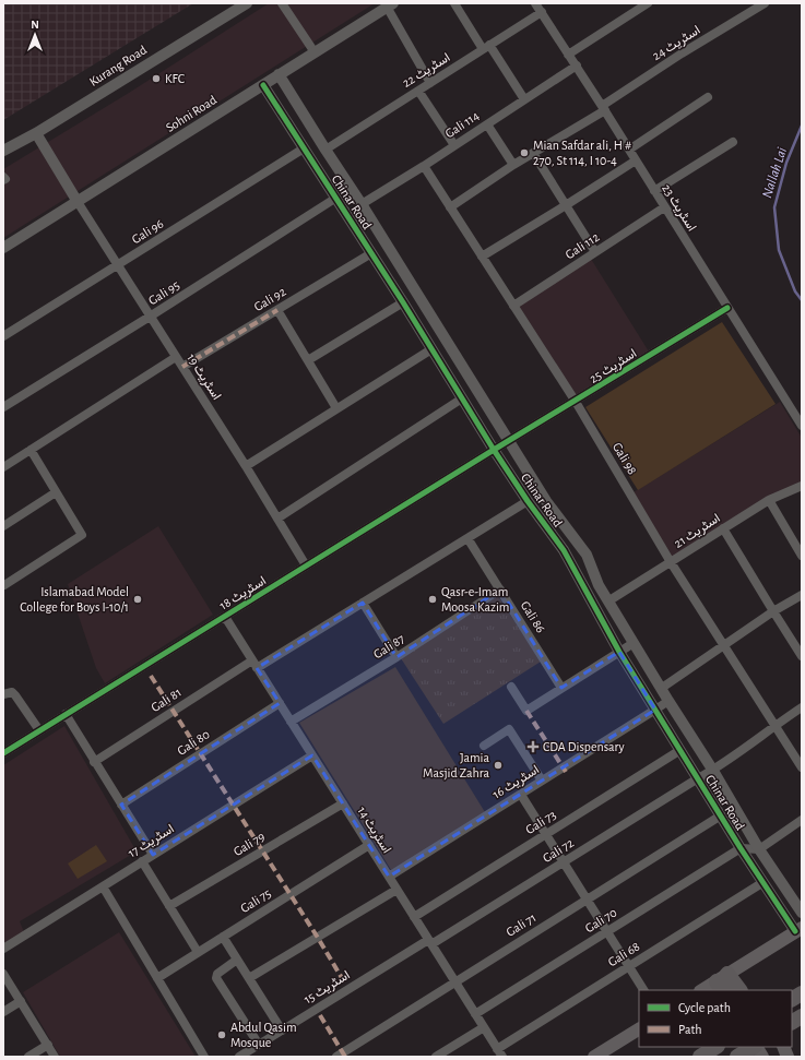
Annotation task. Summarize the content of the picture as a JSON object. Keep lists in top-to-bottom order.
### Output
{
  "streets": {
    "street": [
      "اسٹریٹ 24",
      "Kurang Road",
      "اسٹریٹ 22",
      "Sohni Road",
      "Gali 114",
      "Chinar Road",
      "اسٹریٹ 23",
      "Gali 96",
      "Gali 112",
      "Gali 95",
      "Gali 92",
      "اسٹریٹ 25",
      "اسٹریٹ 19",
      "Gali 98",
      "اسٹریٹ 21",
      "اسٹریٹ 18",
      "Gali 86",
      "Gali 87",
      "Gali 81",
      "Gali 80",
      "اسٹریٹ 16",
      "Gali 73",
      "اسٹریٹ 14",
      "اسٹریٹ 17",
      "Gali 79",
      "Gali 72",
      "Gali 75",
      "Gali 70",
      "Gali 71",
      "Gali 68",
      "اسٹریٹ 15"
    ]
  },
  "crossings": [
    ["اسٹریٹ 24", "اسٹریٹ 23"],
    ["اسٹریٹ 24", "Gali 98"],
    ["اسٹریٹ 22", "Chinar Road"],
    ["اسٹریٹ 22", "اسٹریٹ 23"],
    ["Sohni Road", "Chinar Road"],
    ["Sohni Road", "اسٹریٹ 19"],
    ["Gali 114", "Chinar Road"],
    ["Gali 114", "اسٹریٹ 23"],
    ["Gali 114", "Gali 98"],
    ["Chinar Road", "Gali 96"],
    ["Chinar Road", "Gali 95"],
    ["Chinar Road", "Gali 92"],
    ["Chinar Road", "اسٹریٹ 25"],
    ["Chinar Road", "اسٹریٹ 21"],
    ["Chinar Road", "اسٹریٹ 18"],
    ["Chinar Road", "Gali 81"],
    ["Chinar Road", "اسٹریٹ 16"],
    ["Chinar Road", "Gali 73"],
    ["Chinar Road", "Gali 72"],
    ["Chinar Road", "Gali 70"],
    ["Chinar Road", "Gali 71"],
    ["Chinar Road", "Gali 68"],
    ["اسٹریٹ 23", "Gali 112"],
    ["اسٹریٹ 23", "اسٹریٹ 25"],
    ["Gali 96", "اسٹریٹ 19"],
    ["Gali 112", "Gali 98"],
    ["Gali 95", "اسٹریٹ 19"],
    ["Gali 92", "اسٹریٹ 19"],
    ["اسٹریٹ 25", "Gali 98"],
    ["اسٹریٹ 25", "اسٹریٹ 18"],
    ["اسٹریٹ 19", "اسٹریٹ 18"],
    ["Gali 98", "اسٹریٹ 21"],
    ["Gali 98", "Gali 72"],
    ["اسٹریٹ 18", "اسٹریٹ 14"],
    ["Gali 86", "Gali 87"],
    ["Gali 86", "Gali 81"],
    ["Gali 87", "اسٹریٹ 14"],
    ["Gali 81", "اسٹریٹ 14"],
    ["Gali 80", "اسٹریٹ 14"],
    ["اسٹریٹ 16", "اسٹریٹ 14"],
    ["Gali 73", "اسٹریٹ 14"],
    ["اسٹریٹ 14", "اسٹریٹ 17"],
    ["اسٹریٹ 14", "Gali 79"],
    ["اسٹریٹ 14", "Gali 72"],
    ["اسٹریٹ 14", "Gali 75"],
    ["اسٹریٹ 14", "Gali 70"],
    ["اسٹریٹ 14", "Gali 71"],
    ["اسٹریٹ 14", "Gali 68"],
    ["اسٹریٹ 14", "اسٹریٹ 15"],
    ["Gali 72", "اسٹریٹ 15"]
  ],
  "water": ["Nallah Lai"],
  "places": {
    "other": [
      "KFC",
      "Mian Safdar ali, H # 270, St 114, I 10-4",
      "Islamabad Model College for Boys I-10/1",
      "Qasr-e-Imam Moosa Kazim",
      "Jamia Masjid Zahra",
      "Abdul Qasim Mosque"
    ],
    "health": ["CDA Dispensary"]
  },
  "legend": ["Cycle path", "Path"],
  "north": "top"
}
